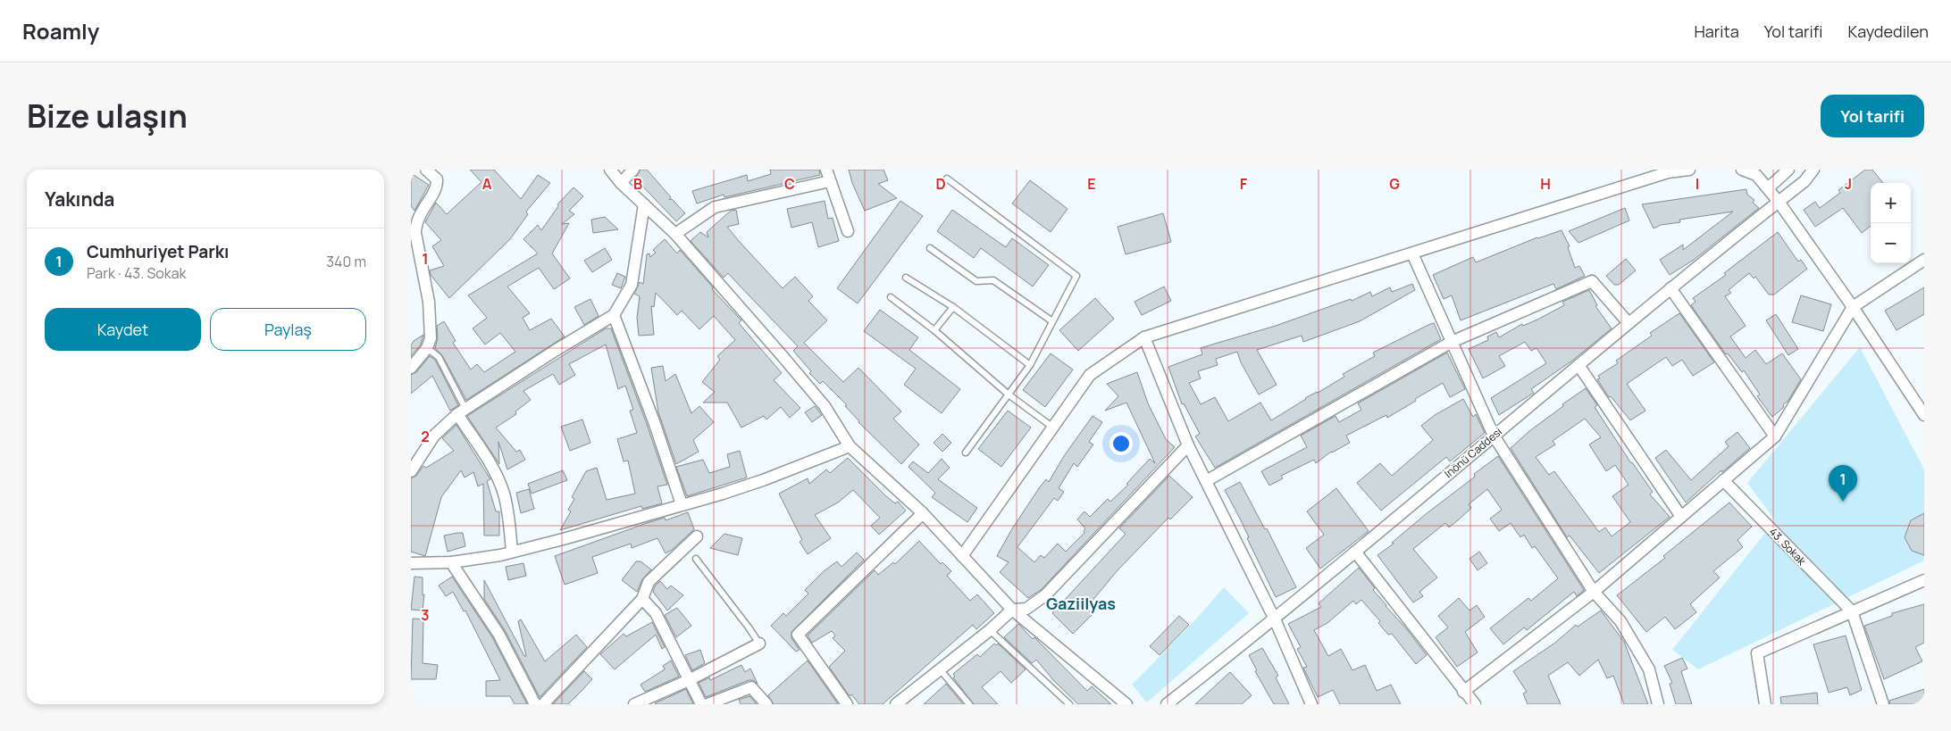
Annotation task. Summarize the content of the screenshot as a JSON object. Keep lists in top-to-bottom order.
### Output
{
  "streets": {
    "street": ["İnönü Caddesi", "43. Sokak"]
  },
  "districts": ["Gaziilyas"],
  "page": {
    "header": "Roamly",
    "nav": ["Harita", "Yol tarifi", "Kaydedilen"],
    "title": "Bize ulaşın",
    "buttons": [
      "Yol tarifi",
      ["Kaydet", "Paylaş"]
    ],
    "heading": "Yakında",
    "map_buttons": ["+", "−"],
    "list": [
      {
        "mark": "1",
        "name": "Cumhuriyet Parkı",
        "note": "Park · 43. Sokak",
        "value": "340 m"
      }
    ],
    "pins": "1"
  },
  "grid": {
    "columns": [
      "A",
      "B",
      "C",
      "D",
      "E",
      "F",
      "G",
      "H",
      "I",
      "J"
    ],
    "rows": ["1", "2", "3"]
  }
}
